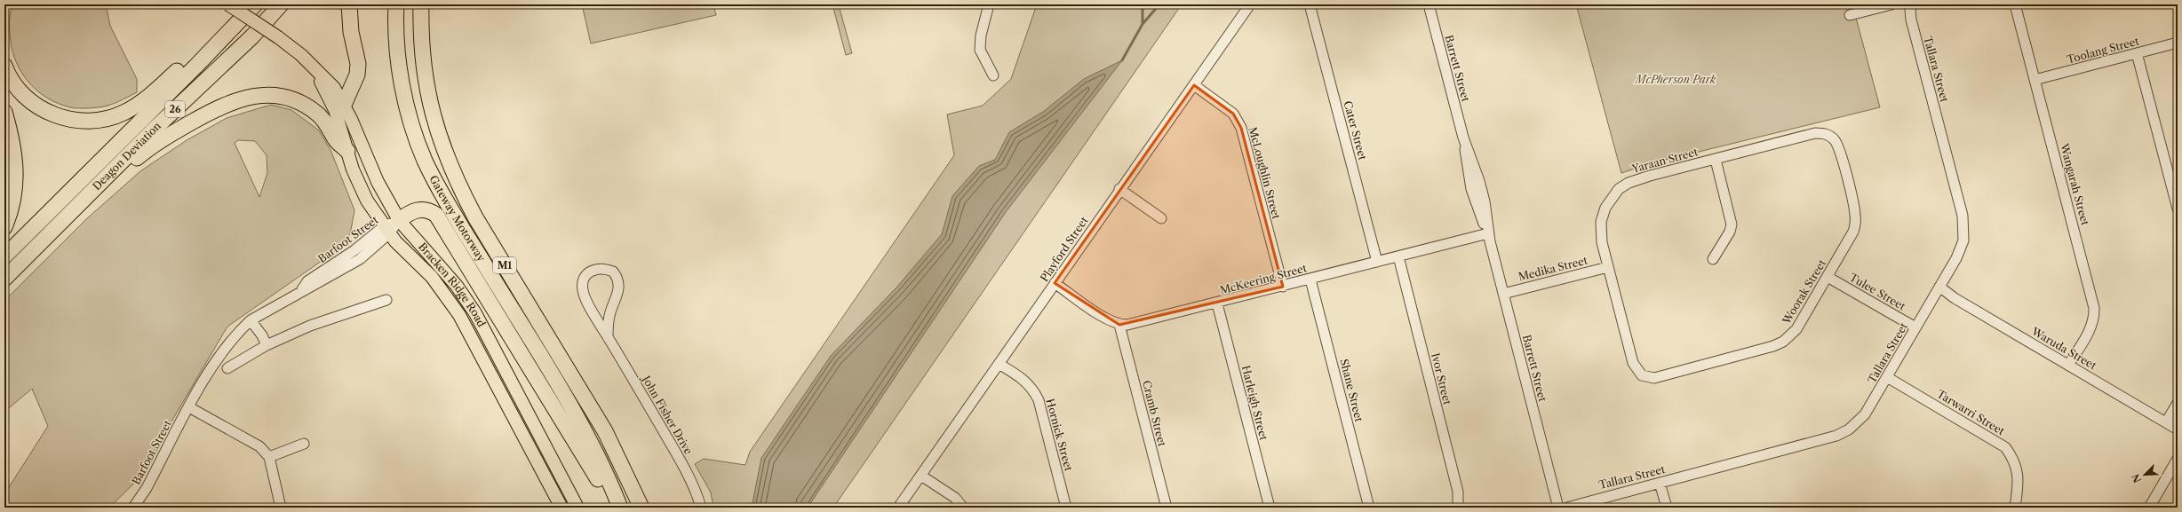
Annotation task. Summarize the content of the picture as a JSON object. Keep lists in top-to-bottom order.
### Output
{
  "streets": {
    "highway": [
      "26",
      "Deagon Deviation",
      "Gateway Motorway",
      "M1"
    ],
    "main road": ["Bracken Ridge Road"],
    "street": [
      "Toolang Street",
      "Barrett Street",
      "Tallara Street",
      "Cater Street",
      "Yaraan Street",
      "McLoughlin Street",
      "Wangarah Street",
      "Barfoot Street",
      "Playford Street",
      "Medika Street",
      "McKeering Street",
      "Woorak Street",
      "Tulee Street",
      "Waruda Street",
      "Ivor Street",
      "Shane Street",
      "Harleigh Street",
      "Tarwarri Street",
      "Cramb Street",
      "John Fisher Drive",
      "Hornick Street"
    ]
  },
  "crossings": [
    ["Toolang Street", "Wangarah Street"],
    ["Barrett Street", "Medika Street"],
    ["Barrett Street", "McKeering Street"],
    ["Tallara Street", "Tulee Street"],
    ["Tallara Street", "Waruda Street"],
    ["Tallara Street", "Tarwarri Street"],
    ["Cater Street", "McKeering Street"],
    ["Yaraan Street", "Medika Street"],
    ["Yaraan Street", "Woorak Street"],
    ["McLoughlin Street", "Playford Street"],
    ["McLoughlin Street", "McKeering Street"],
    ["Wangarah Street", "Waruda Street"],
    ["Barfoot Street", "Bracken Ridge Road"],
    ["Playford Street", "Hornick Street"],
    ["McKeering Street", "Ivor Street"],
    ["McKeering Street", "Shane Street"],
    ["McKeering Street", "Harleigh Street"],
    ["McKeering Street", "Cramb Street"],
    ["Woorak Street", "Tulee Street"]
  ],
  "parks": ["McPherson Park"],
  "north": "bottom left"
}
